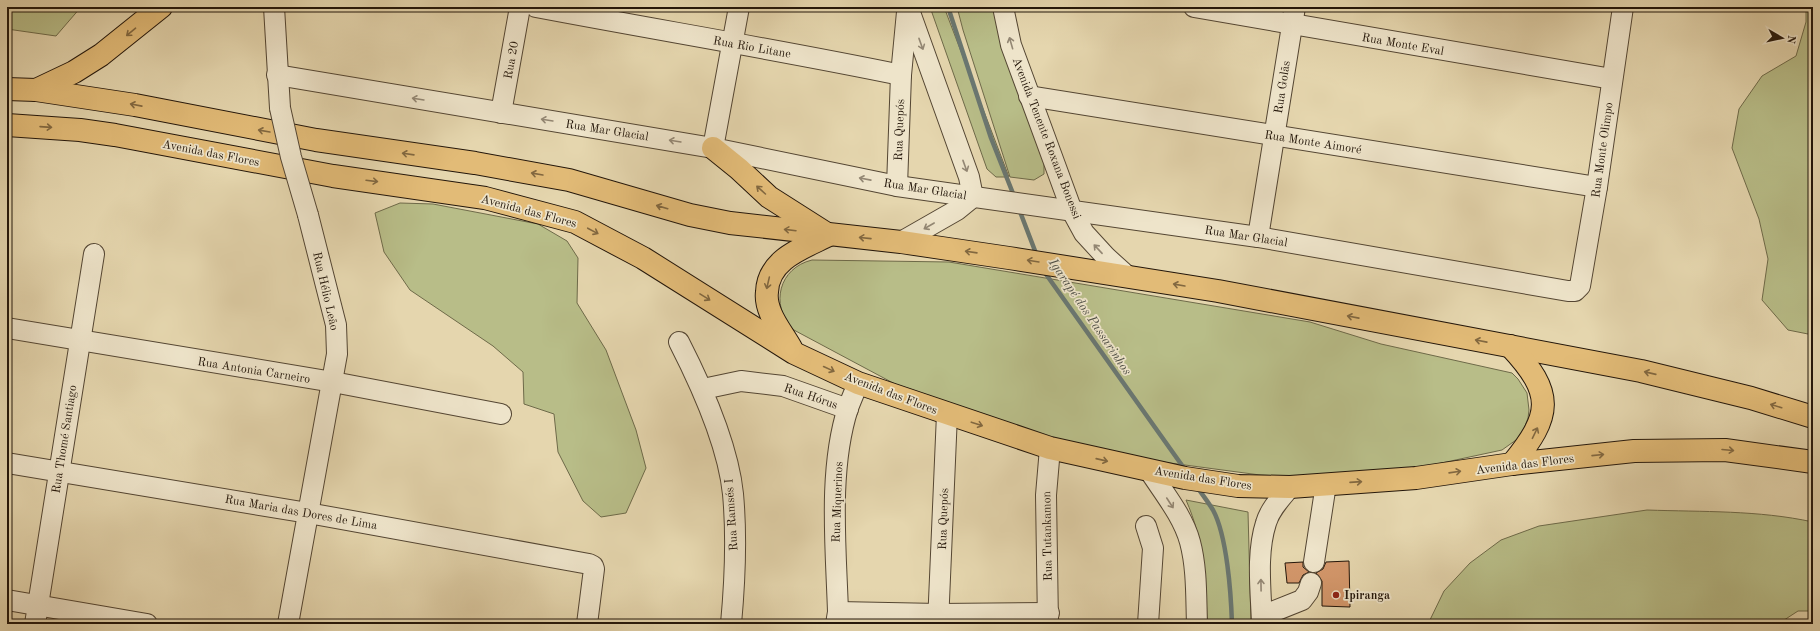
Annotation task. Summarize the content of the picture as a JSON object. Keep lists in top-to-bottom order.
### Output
{
  "streets": {
    "main road": ["Avenida das Flores"],
    "street": [
      "Rua Monte Eval",
      "Rua Rio Litane",
      "Rua 20",
      "Rua Golãs",
      "Rua Mar Glacial",
      "Rua Quepós",
      "Avenida Tenente Roxana Bonessi",
      "Rua Monte Aimoré",
      "Rua Monte Olimpo",
      "Rua Hélio Leão",
      "Rua Antonia Carneiro",
      "Rua Hórus",
      "Rua Thomé Santiago",
      "Rua Miquerinos",
      "Rua Maria das Dores de Lima",
      "Rua Ramsés I",
      "Rua Tutankamon"
    ]
  },
  "crossings": [
    ["Rua Monte Eval", "Rua Golãs"],
    ["Rua Monte Eval", "Rua Monte Olimpo"],
    ["Rua Rio Litane", "Rua Quepós"],
    ["Rua 20", "Rua Mar Glacial"],
    ["Rua Golãs", "Rua Mar Glacial"],
    ["Rua Golãs", "Rua Monte Aimoré"],
    ["Rua Mar Glacial", "Rua Quepós"],
    ["Rua Mar Glacial", "Avenida Tenente Roxana Bonessi"],
    ["Rua Mar Glacial", "Rua Monte Olimpo"],
    ["Rua Mar Glacial", "Rua Hélio Leão"],
    ["Rua Quepós", "Avenida das Flores"],
    ["Avenida Tenente Roxana Bonessi", "Rua Monte Aimoré"],
    ["Rua Monte Aimoré", "Rua Monte Olimpo"],
    ["Avenida das Flores", "Rua Miquerinos"],
    ["Avenida das Flores", "Rua Tutankamon"],
    ["Rua Hélio Leão", "Rua Antonia Carneiro"],
    ["Rua Hélio Leão", "Rua Maria das Dores de Lima"],
    ["Rua Antonia Carneiro", "Rua Thomé Santiago"],
    ["Rua Hórus", "Rua Miquerinos"],
    ["Rua Hórus", "Rua Ramsés I"],
    ["Rua Thomé Santiago", "Rua Maria das Dores de Lima"]
  ],
  "one_way": ["Rua Mar Glacial"],
  "water": ["Igarapé dos Passarinhos"],
  "places": ["Ipiranga"],
  "north": "right"
}
